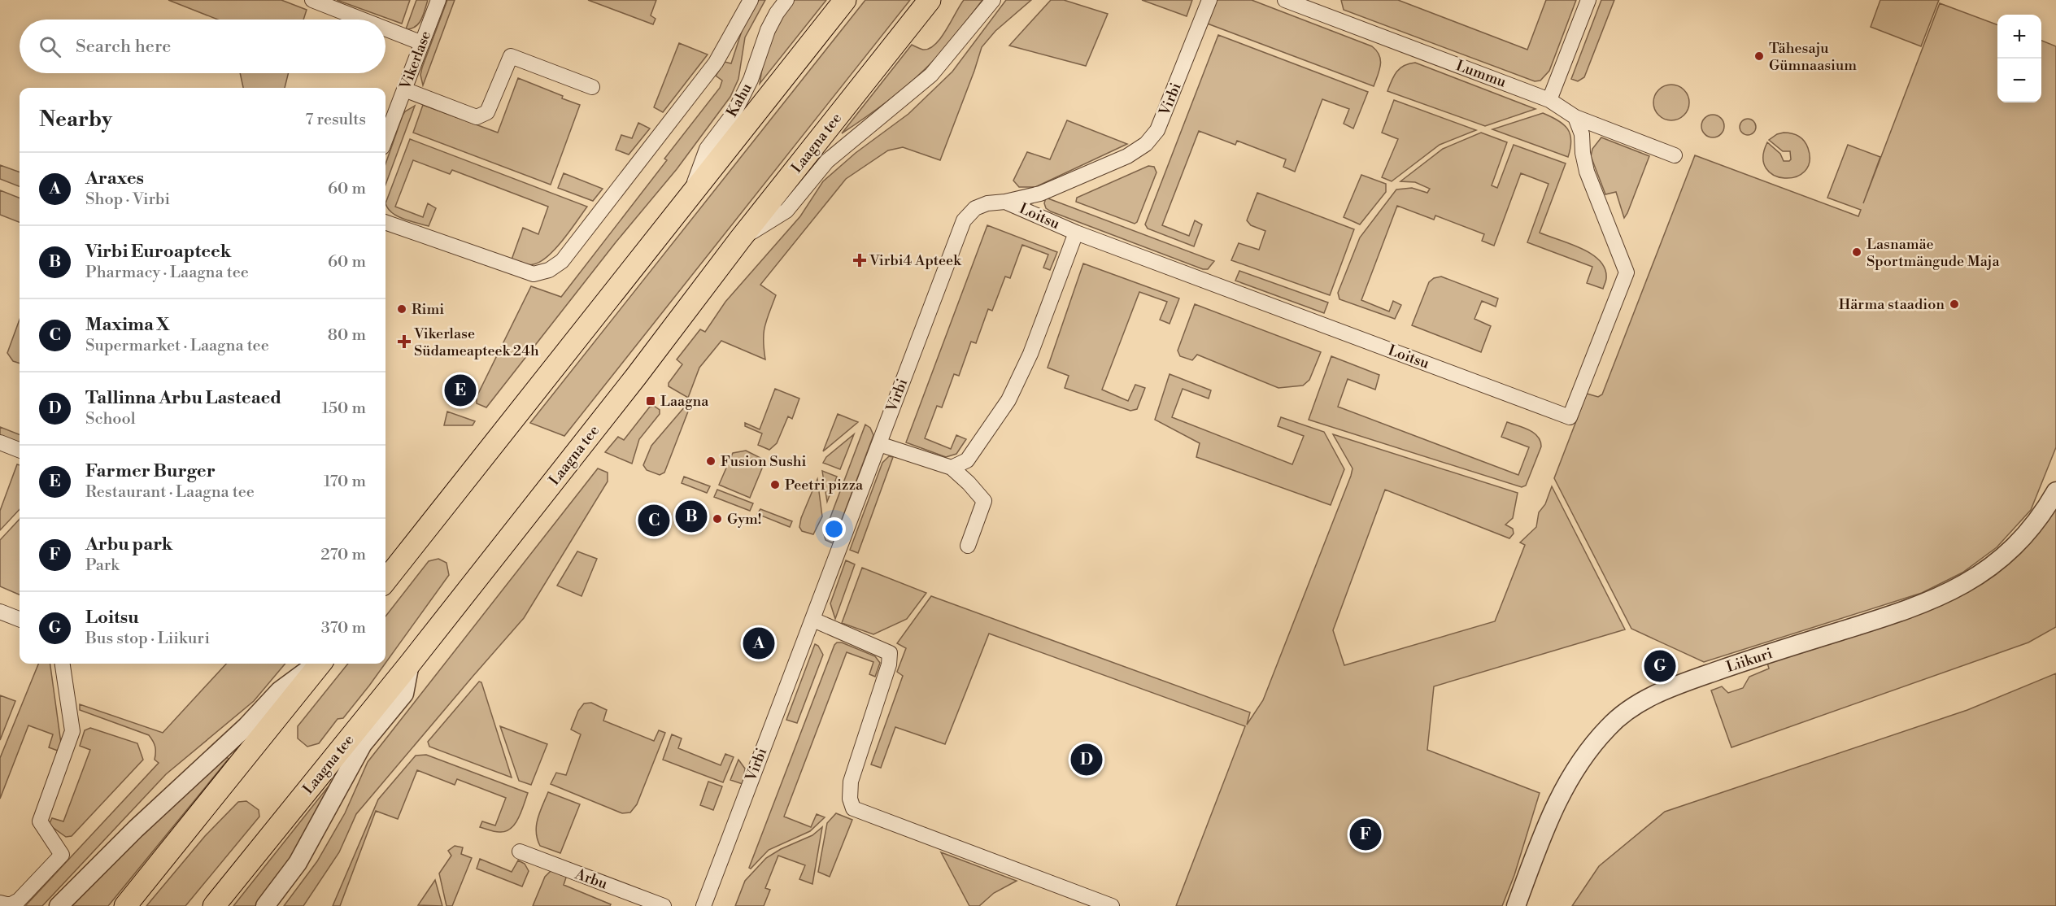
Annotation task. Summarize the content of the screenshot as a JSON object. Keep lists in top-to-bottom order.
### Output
{
  "streets": {
    "main road": ["Laagna tee"],
    "street": [
      "Vikerlase",
      "Lummu",
      "Virbi",
      "Kahu",
      "Loitsu",
      "Liikuri",
      "Arbu"
    ]
  },
  "crossings": [
    ["Lummu", "Loitsu"],
    ["Virbi", "Loitsu"]
  ],
  "places": {
    "other": [
      "Tähesaju Gümnaasium",
      "Lasnamäe Sportmängude Maja",
      "Härma staadion",
      "Rimi",
      "Fusion Sushi",
      "Peetri pizza",
      "Gym!"
    ],
    "health": ["Virbi4 Apteek", "Vikerlase Südameapteek 24h"],
    "transit": ["Laagna"]
  },
  "page": {
    "map_buttons": ["+", "−"],
    "search": "Search here",
    "heading": ["Nearby", "7 results"],
    "list": [
      {
        "mark": "A",
        "name": "Araxes",
        "note": "Shop · Virbi",
        "value": "60 m"
      },
      {
        "mark": "B",
        "name": "Virbi Euroapteek",
        "note": "Pharmacy · Laagna tee",
        "value": "60 m"
      },
      {
        "mark": "C",
        "name": "Maxima X",
        "note": "Supermarket · Laagna tee",
        "value": "80 m"
      },
      {
        "mark": "D",
        "name": "Tallinna Arbu Lasteaed",
        "note": "School",
        "value": "150 m"
      },
      {
        "mark": "E",
        "name": "Farmer Burger",
        "note": "Restaurant · Laagna tee",
        "value": "170 m"
      },
      {
        "mark": "F",
        "name": "Arbu park",
        "note": "Park",
        "value": "270 m"
      },
      {
        "mark": "G",
        "name": "Loitsu",
        "note": "Bus stop · Liikuri",
        "value": "370 m"
      }
    ],
    "pins": [
      "E",
      "B",
      "C",
      "A",
      "G",
      "D",
      "F"
    ]
  }
}
